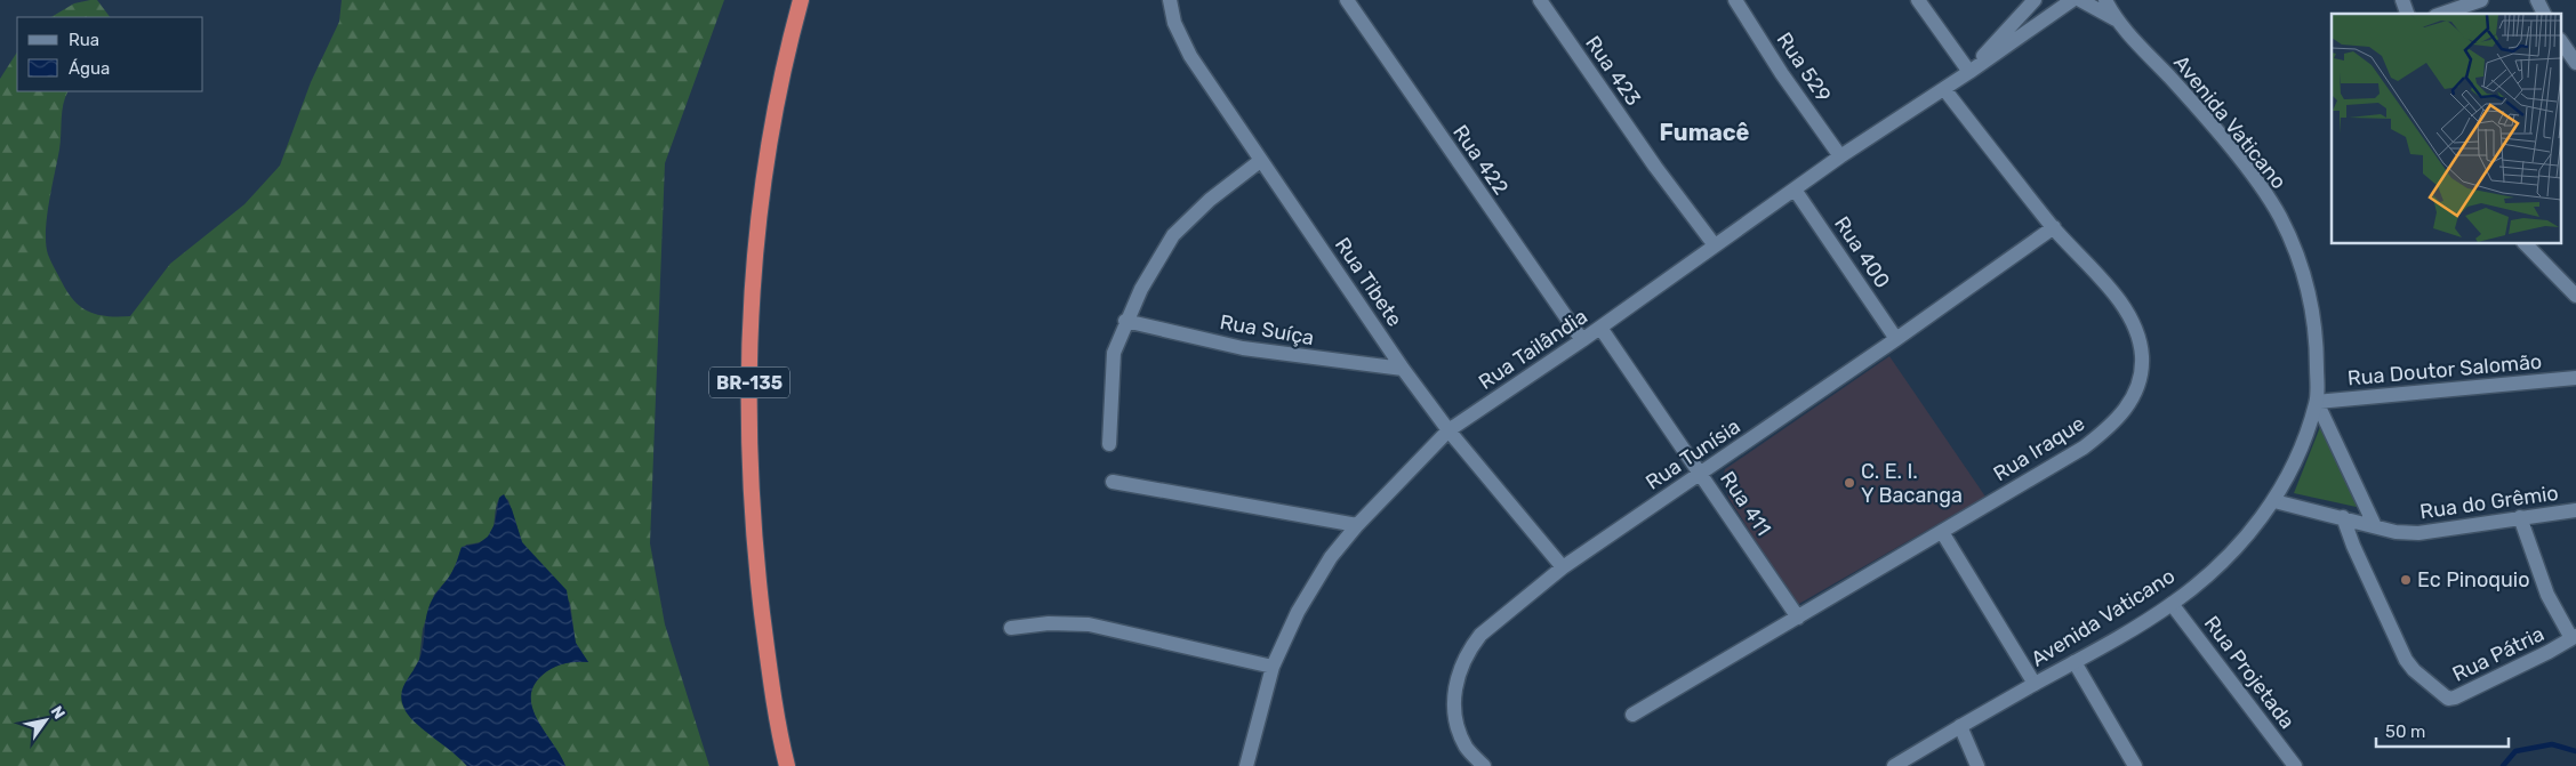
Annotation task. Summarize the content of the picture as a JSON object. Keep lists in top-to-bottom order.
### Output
{
  "streets": {
    "highway": ["BR-135"],
    "street": [
      "Rua 529",
      "Rua 423",
      "Avenida Vaticano",
      "Rua 422",
      "Rua 400",
      "Rua Tibete",
      "Rua Suíça",
      "Rua Tailândia",
      "Rua Doutor Salomão",
      "Rua Iraque",
      "Rua Tunísia",
      "Rua do Grêmio",
      "Rua 411",
      "Rua Pátria",
      "Rua Projetada"
    ]
  },
  "crossings": [
    ["Rua 529", "Rua Tailândia"],
    ["Rua 423", "Rua Tailândia"],
    ["Avenida Vaticano", "Rua Doutor Salomão"],
    ["Avenida Vaticano", "Rua do Grêmio"],
    ["Avenida Vaticano", "Rua Projetada"],
    ["Rua 422", "Rua Tailândia"],
    ["Rua 400", "Rua Tailândia"],
    ["Rua 400", "Rua Tunísia"],
    ["Rua Tibete", "Rua Suíça"],
    ["Rua Tibete", "Rua Tailândia"],
    ["Rua Tibete", "Rua Tunísia"],
    ["Rua Tailândia", "Rua Iraque"],
    ["Rua Tailândia", "Rua 411"],
    ["Rua Iraque", "Rua Tunísia"],
    ["Rua Iraque", "Rua 411"],
    ["Rua Tunísia", "Rua 411"],
    ["Rua do Grêmio", "Rua Pátria"]
  ],
  "districts": ["Fumacê"],
  "places": ["C. E. I. Y Bacanga", "Ec Pinoquio"],
  "legend": ["Rua", "Água"],
  "scale_bar": "50 m",
  "north": "top right"
}
